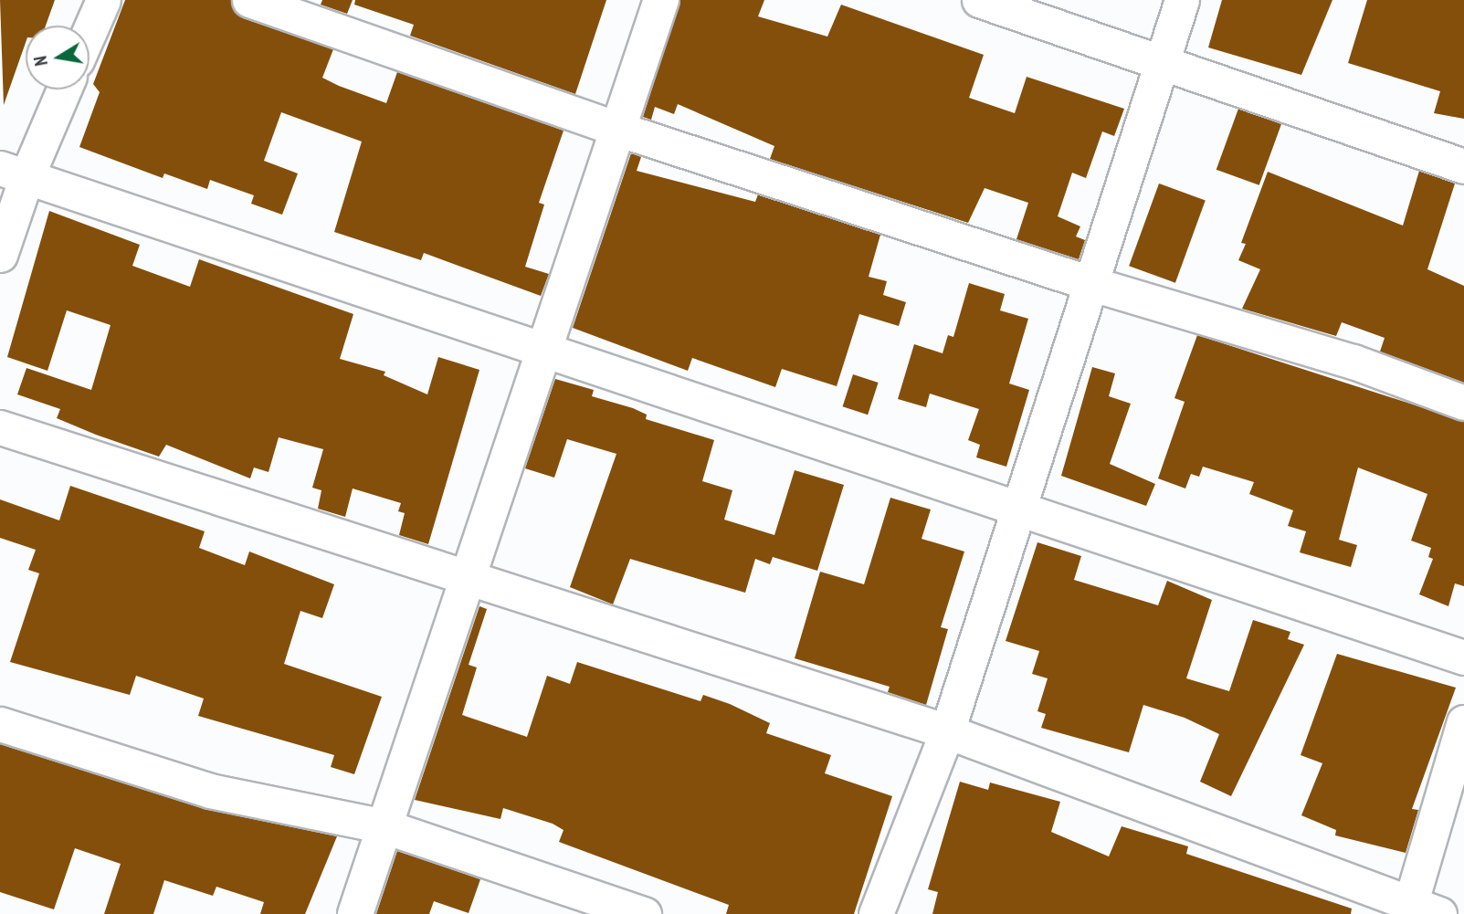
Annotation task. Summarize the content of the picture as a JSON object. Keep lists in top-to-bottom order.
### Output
{
  "north": "left"
}
